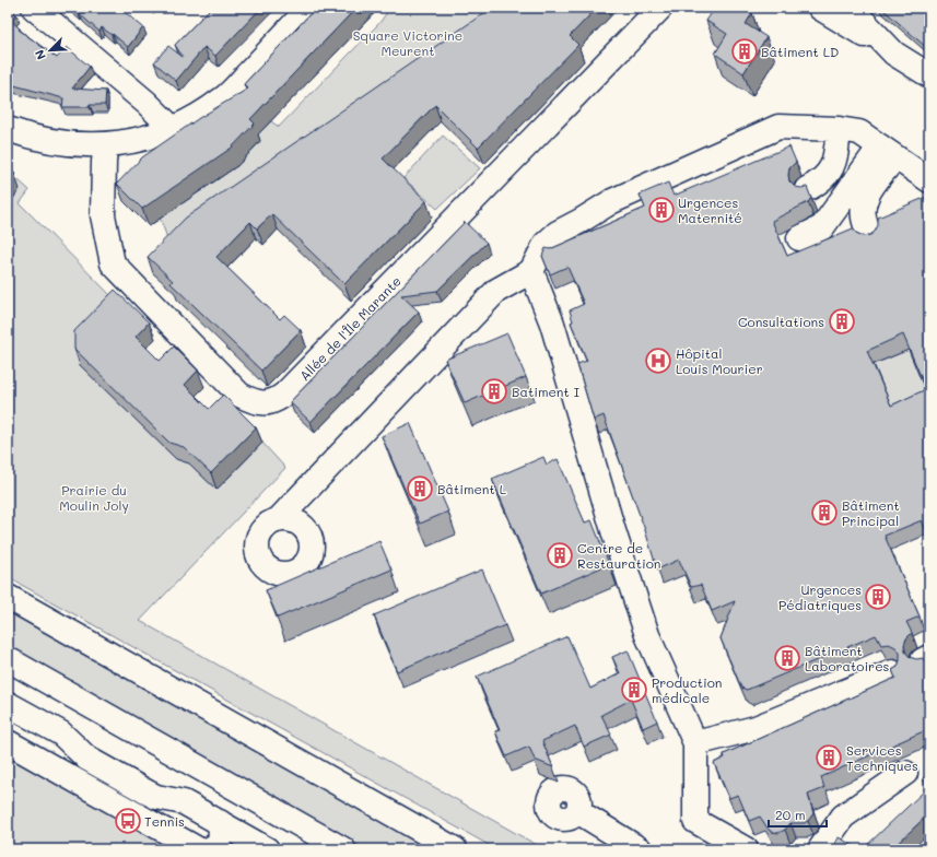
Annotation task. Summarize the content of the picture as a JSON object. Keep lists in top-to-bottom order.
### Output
{
  "streets": {
    "main road": ["Allée de l'Île Marante"]
  },
  "parks": ["Square Victorine Meurent", "Prairie du Moulin Joly"],
  "places": {
    "building": [
      "Bâtiment LD",
      "Urgences Maternité",
      "Consultations",
      "Batiment I",
      "Bâtiment L",
      "Bâtiment Principal",
      "Centre de Restauration",
      "Urgences Pédiatriques",
      "Bâtiment Laboratoires",
      "Production médicale",
      "Services Techniques"
    ],
    "hospital": ["Hôpital Louis Mourier"],
    "bus stop": ["Tennis"]
  },
  "scale_bar": "20 m",
  "north": "bottom left"
}
